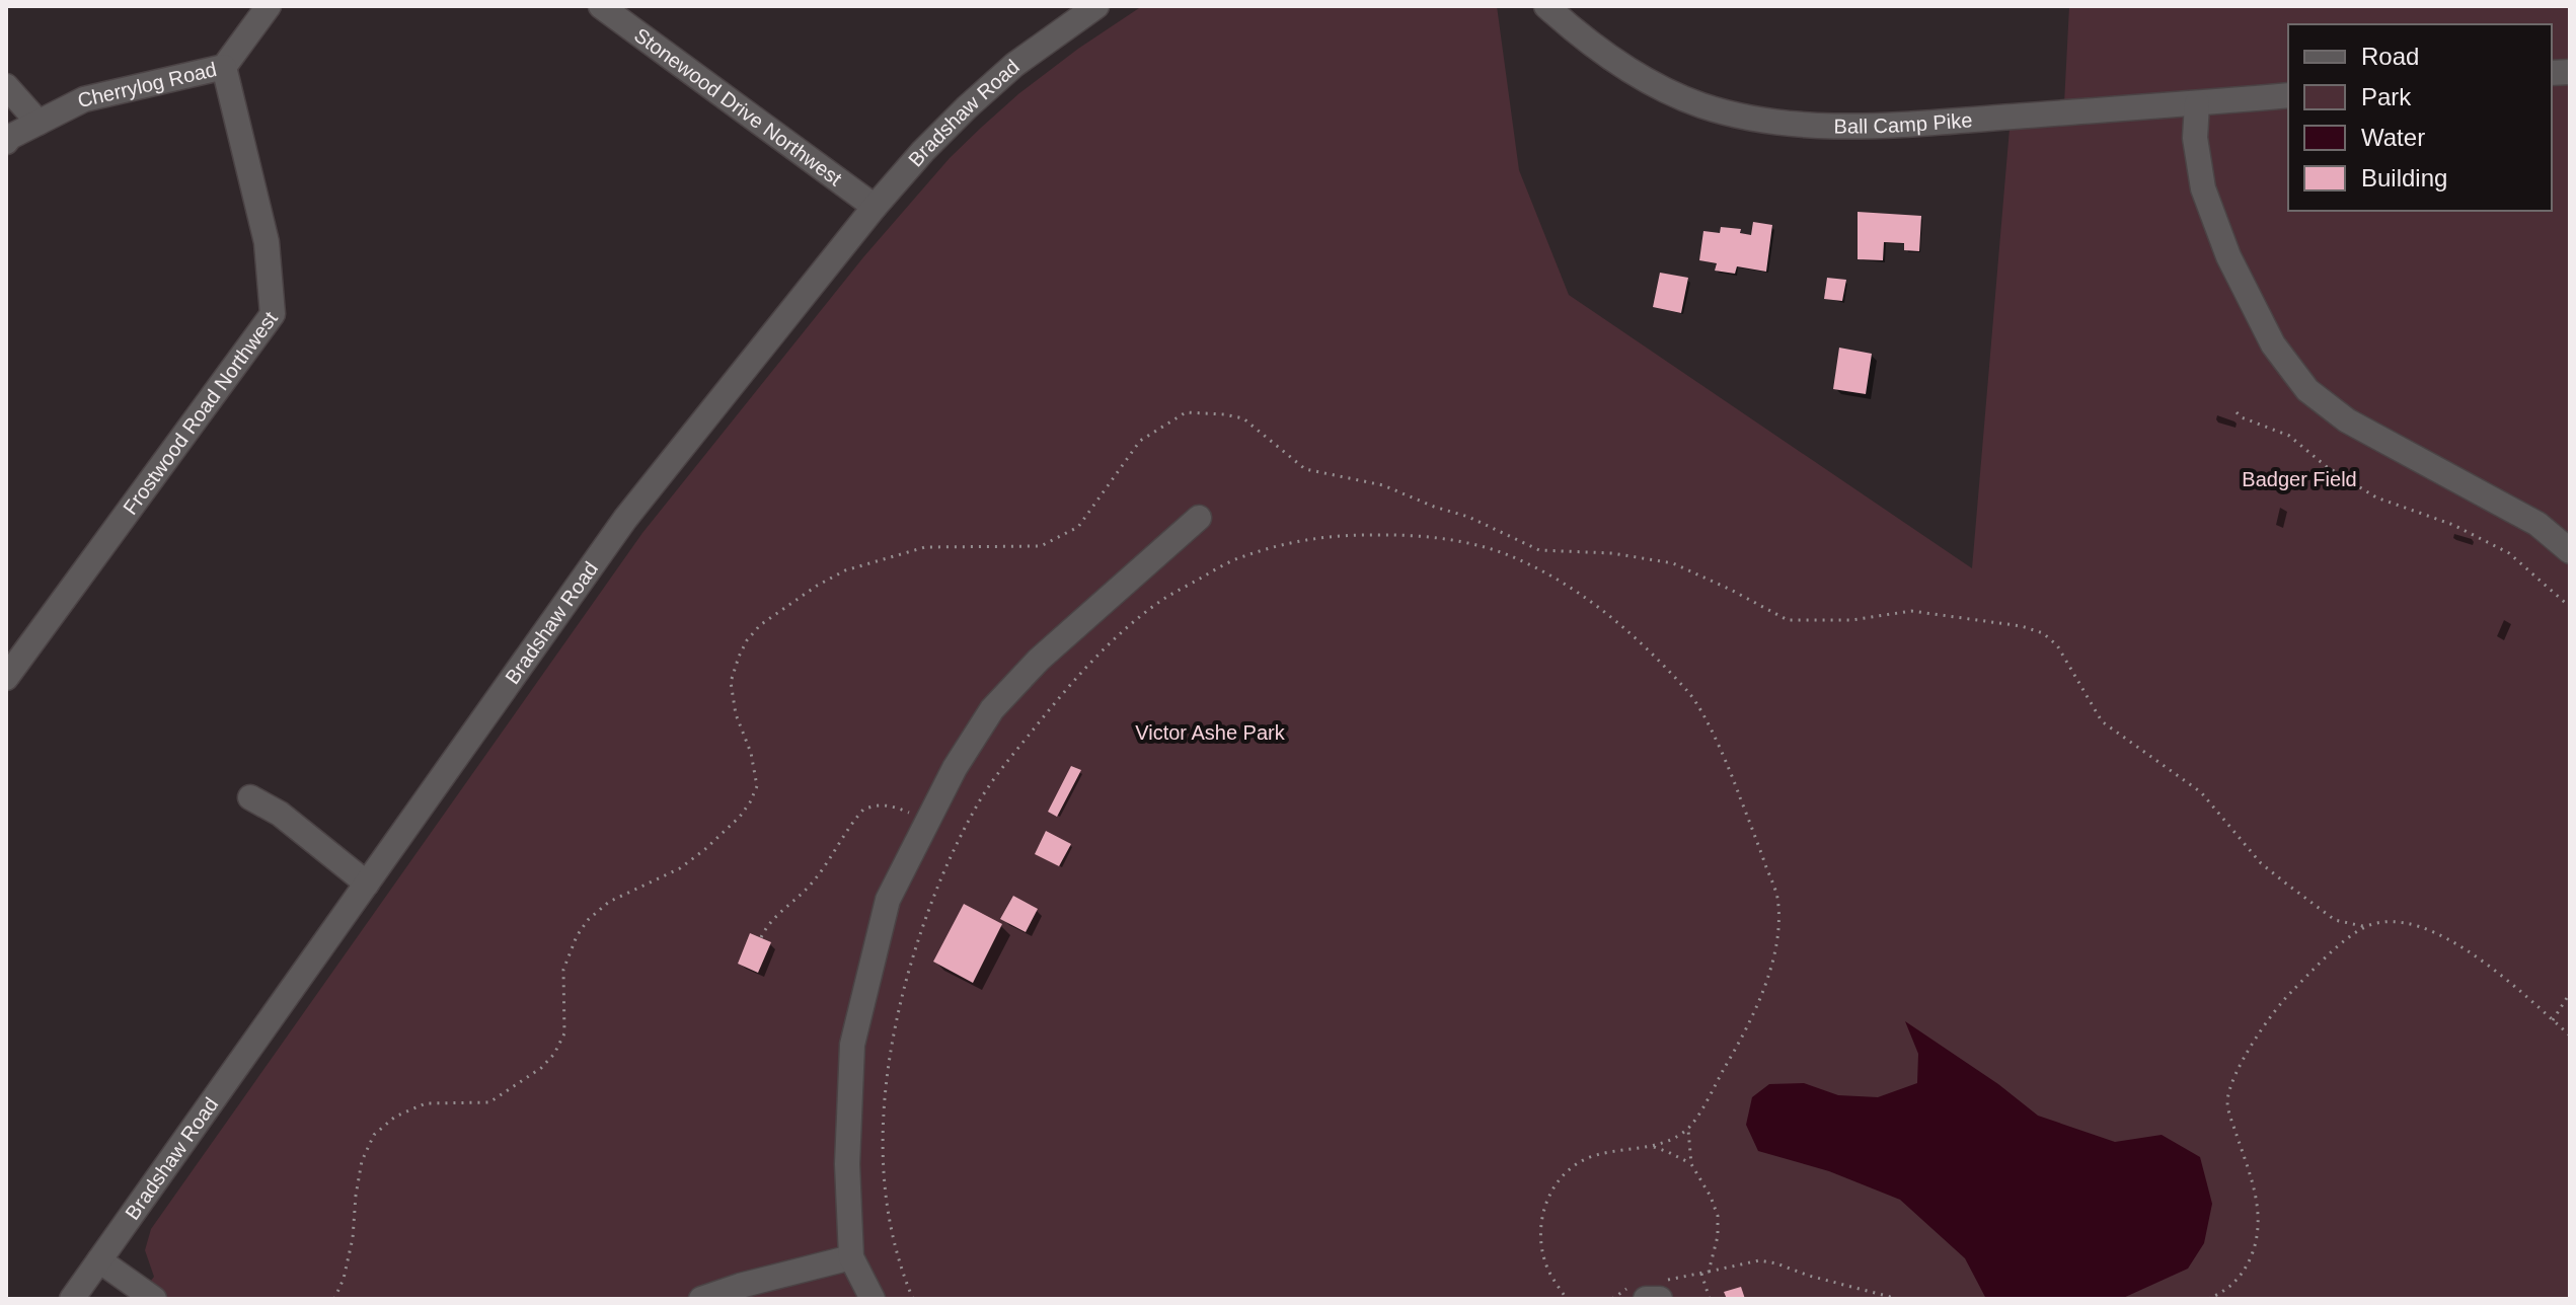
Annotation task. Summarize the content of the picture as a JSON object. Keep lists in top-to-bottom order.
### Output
{
  "streets": {
    "street": [
      "Cherrylog Road",
      "Stonewood Drive Northwest",
      "Bradshaw Road",
      "Ball Camp Pike",
      "Frostwood Road Northwest"
    ]
  },
  "crossings": [
    ["Cherrylog Road", "Frostwood Road Northwest"],
    ["Stonewood Drive Northwest", "Bradshaw Road"]
  ],
  "parks": ["Badger Field", "Victor Ashe Park"],
  "legend": [
    "Road",
    "Park",
    "Water",
    "Building"
  ]
}
